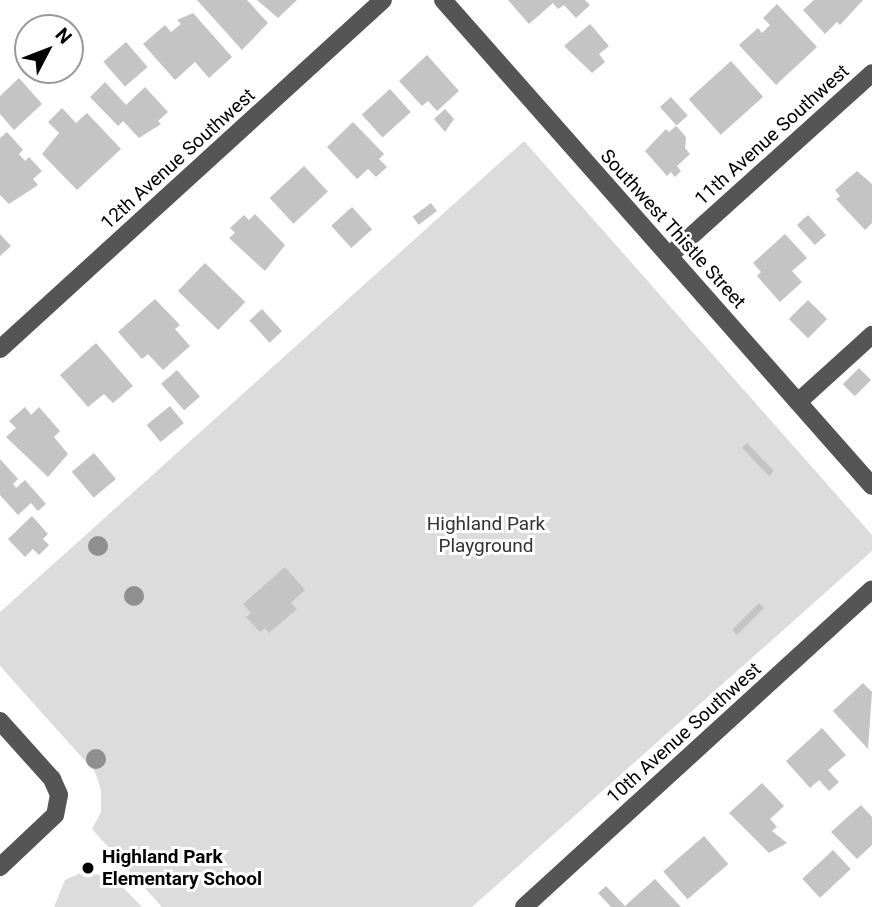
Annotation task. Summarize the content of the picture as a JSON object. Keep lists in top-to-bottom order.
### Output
{
  "streets": {
    "street": [
      "11th Avenue Southwest",
      "12th Avenue Southwest",
      "Southwest Thistle Street",
      "10th Avenue Southwest"
    ]
  },
  "crossings": [
    ["11th Avenue Southwest", "Southwest Thistle Street"]
  ],
  "parks": ["Highland Park Playground"],
  "places": ["Highland Park Elementary School"],
  "north": "top right"
}
